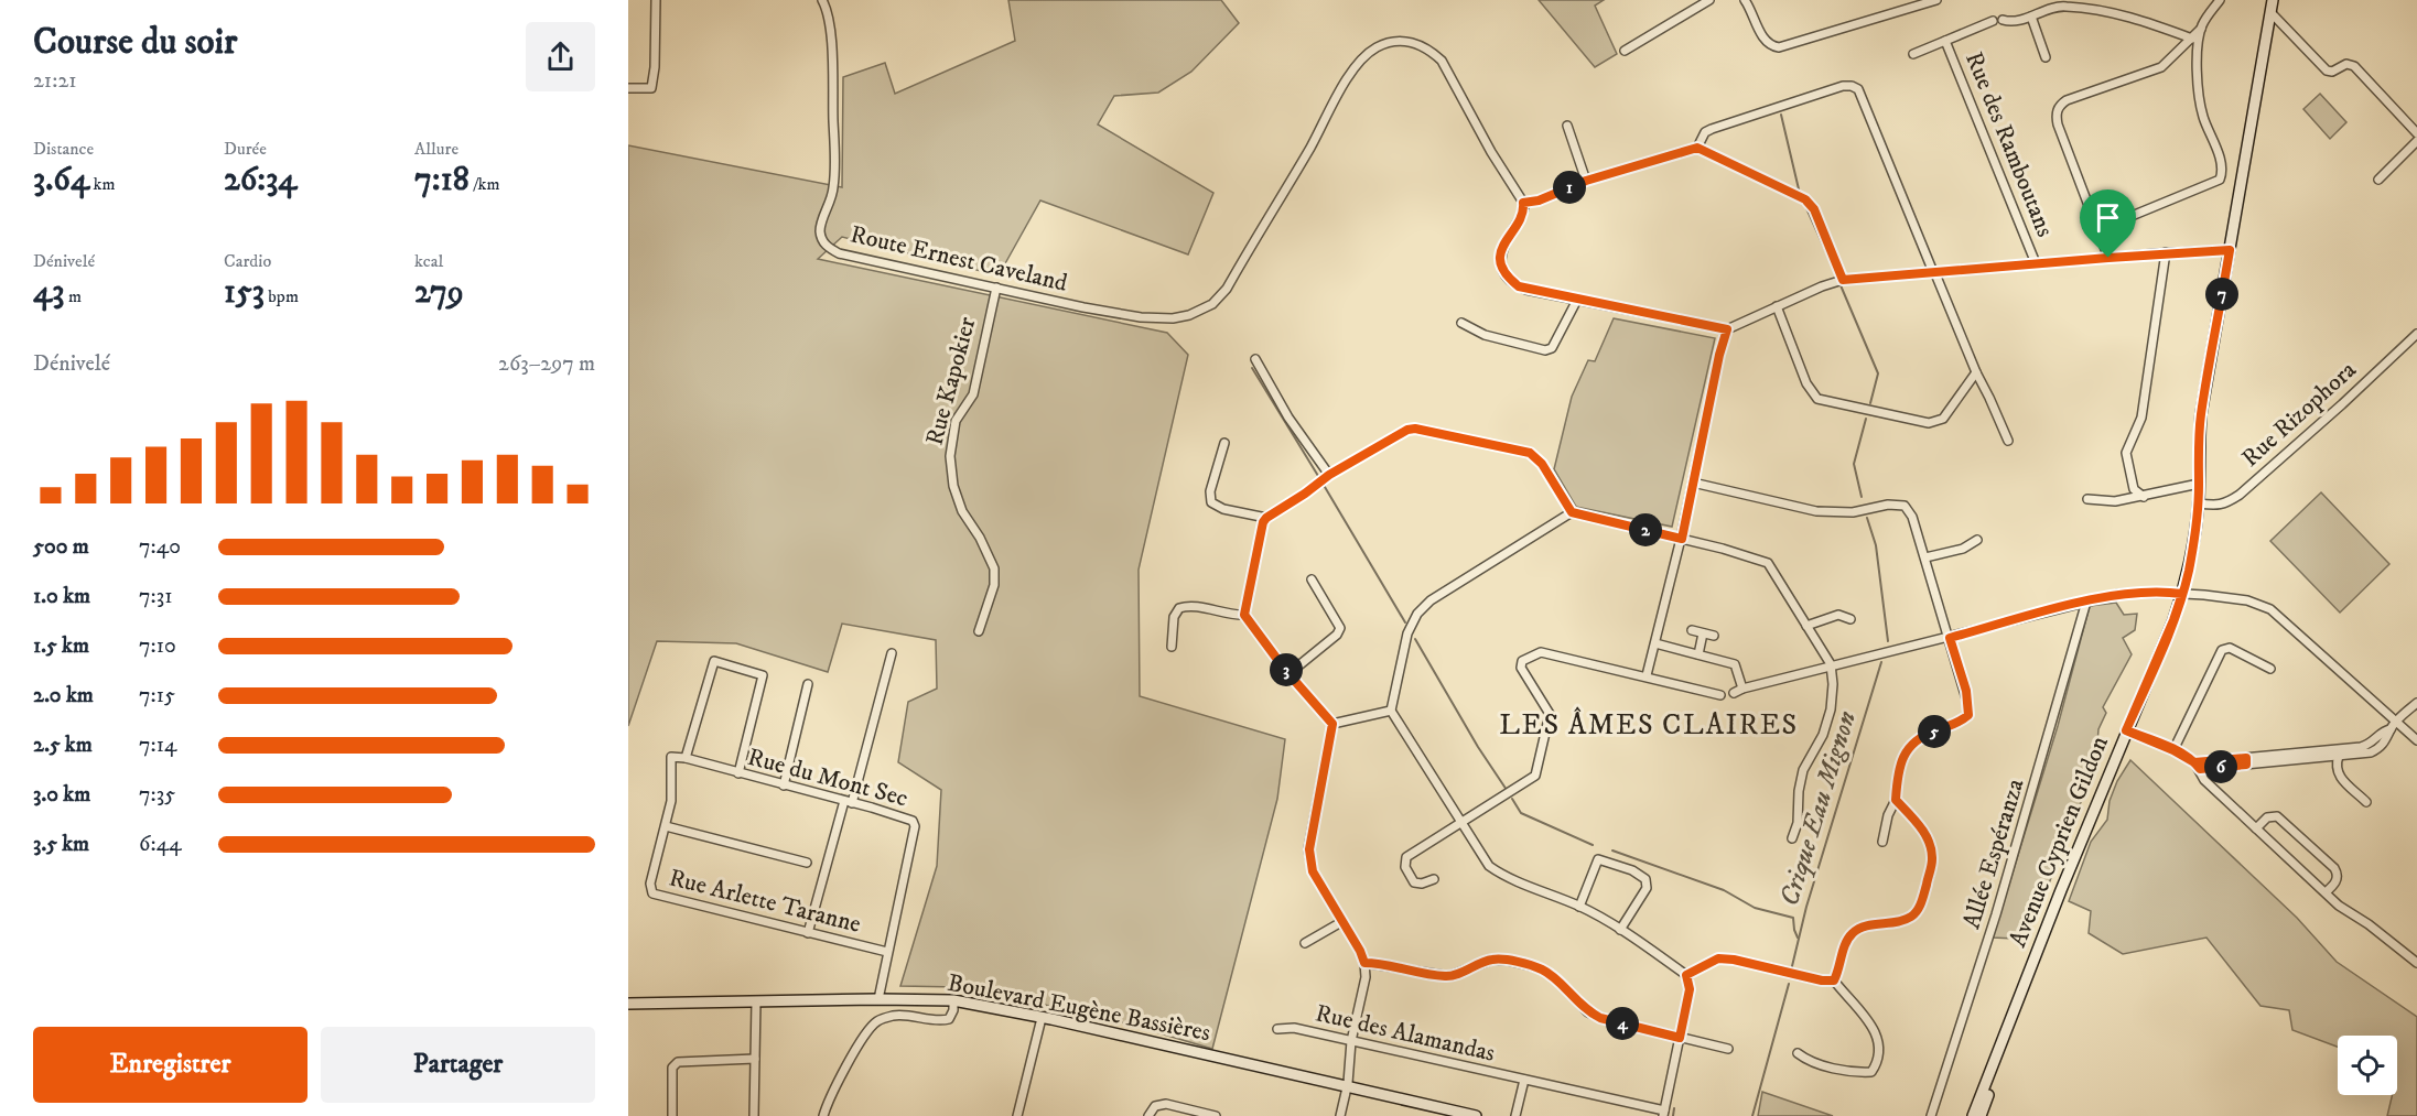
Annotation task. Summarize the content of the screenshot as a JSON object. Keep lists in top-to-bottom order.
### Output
{
  "streets": {
    "street": [
      "Rue des Ramboutans",
      "Route Ernest Caveland",
      "Rue Kapokier",
      "Rue Rizophora",
      "Rue du Mont Sec",
      "Avenue Cyprien Gildon",
      "Allée Espéranza",
      "Rue Arlette Taranne",
      "Boulevard Eugène Bassières",
      "Rue des Alamandas"
    ]
  },
  "crossings": [
    ["Route Ernest Caveland", "Rue Kapokier"],
    ["Rue Rizophora", "Avenue Cyprien Gildon"],
    ["Rue du Mont Sec", "Rue Arlette Taranne"],
    ["Rue du Mont Sec", "Boulevard Eugène Bassières"]
  ],
  "districts": ["LES ÂMES CLAIRES"],
  "water": ["Crique Eau Mignon"],
  "page": {
    "heading": ["Course du soir", "21:21"],
    "stats": [
      ["Distance", "3.64 km"],
      ["Durée", "26:34"],
      ["Allure", "7:18 /km"],
      ["Dénivelé", "43 m"],
      ["Cardio", "153 bpm"],
      ["kcal", "279"]
    ],
    "pins": [
      "1",
      "7",
      "2",
      "3",
      "5",
      "6",
      "4"
    ],
    "chart": ["Dénivelé", "263–297 m"],
    "list": [
      {
        "name": "500 m",
        "note": "7:40"
      },
      {
        "name": "1.0 km",
        "note": "7:31"
      },
      {
        "name": "1.5 km",
        "note": "7:10"
      },
      {
        "name": "2.0 km",
        "note": "7:15"
      },
      {
        "name": "2.5 km",
        "note": "7:14"
      },
      {
        "name": "3.0 km",
        "note": "7:35"
      },
      {
        "name": "3.5 km",
        "note": "6:44"
      }
    ],
    "buttons": ["Enregistrer", "Partager"]
  }
}
